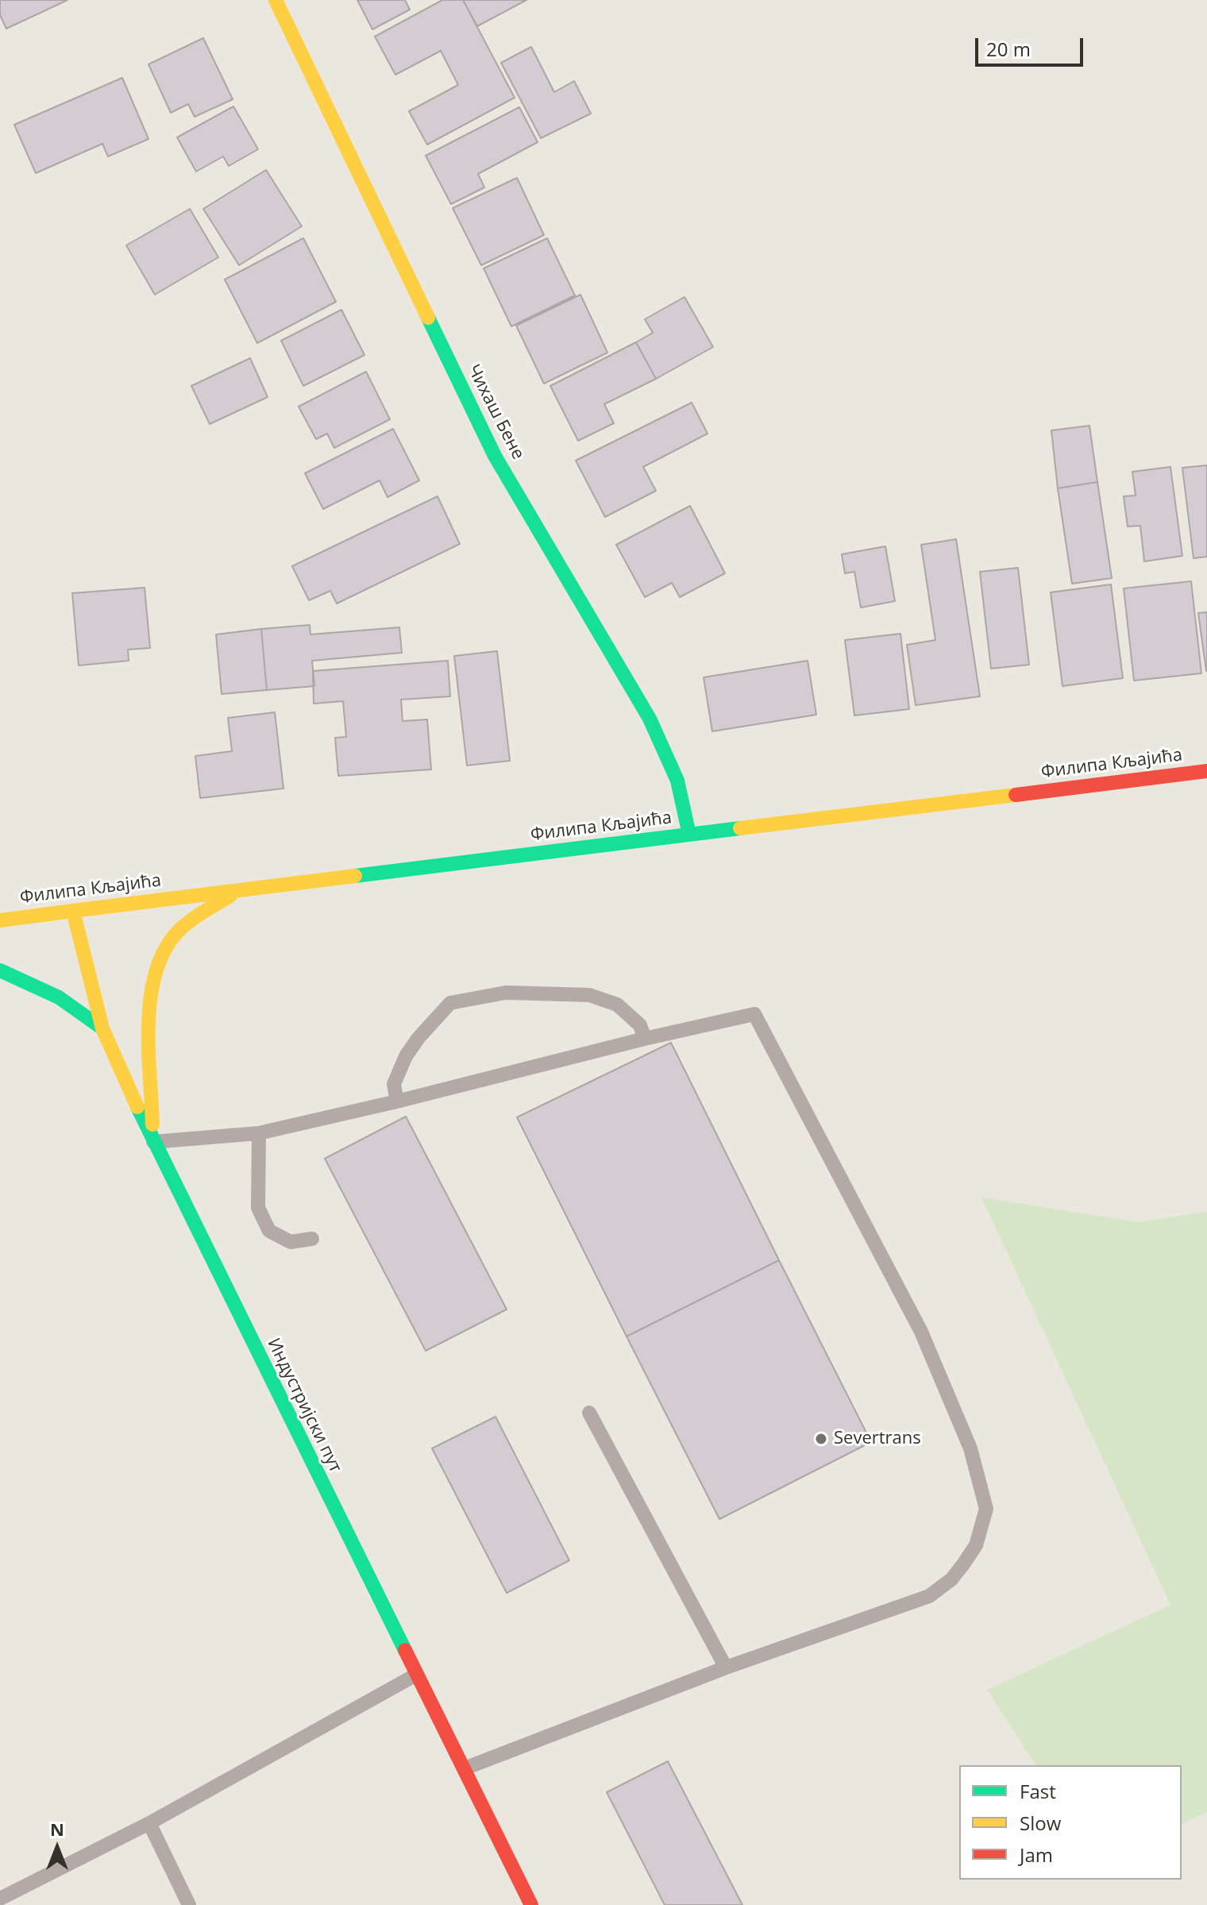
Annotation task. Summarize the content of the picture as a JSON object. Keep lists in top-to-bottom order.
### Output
{
  "streets": {
    "main road": ["Чихаш Бене", "Филипа Кљајића", "Индустријски пут"]
  },
  "crossings": [
    ["Чихаш Бене", "Филипа Кљајића"],
    ["Филипа Кљајића", "Индустријски пут"]
  ],
  "places": ["Severtrans"],
  "legend": ["Fast", "Slow", "Jam"],
  "scale_bar": "20 m",
  "north": "top"
}
